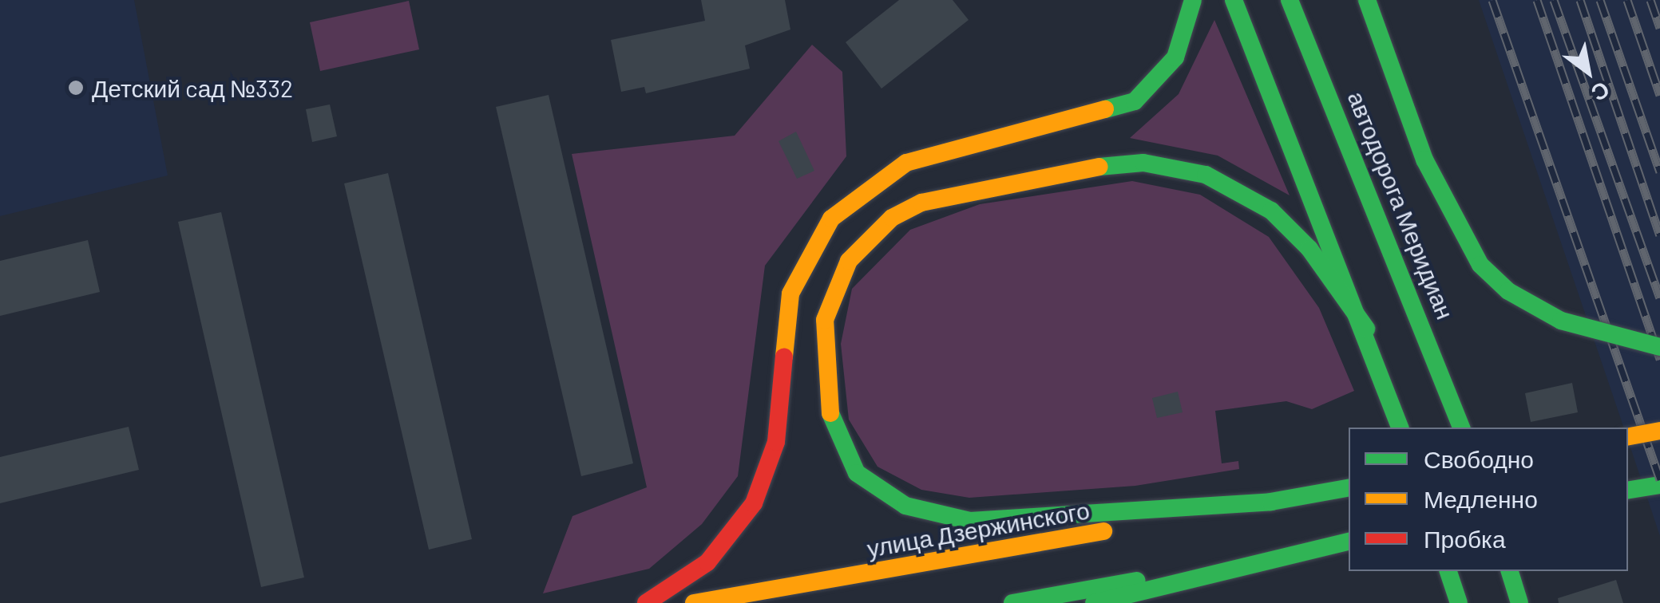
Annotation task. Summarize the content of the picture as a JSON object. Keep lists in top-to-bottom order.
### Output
{
  "streets": {
    "main road": ["автодорога Меридиан", "улица Дзержинского"]
  },
  "places": ["Детский cад №332"],
  "legend": ["Свободно", "Медленно", "Пробка"],
  "north": "bottom right"
}
